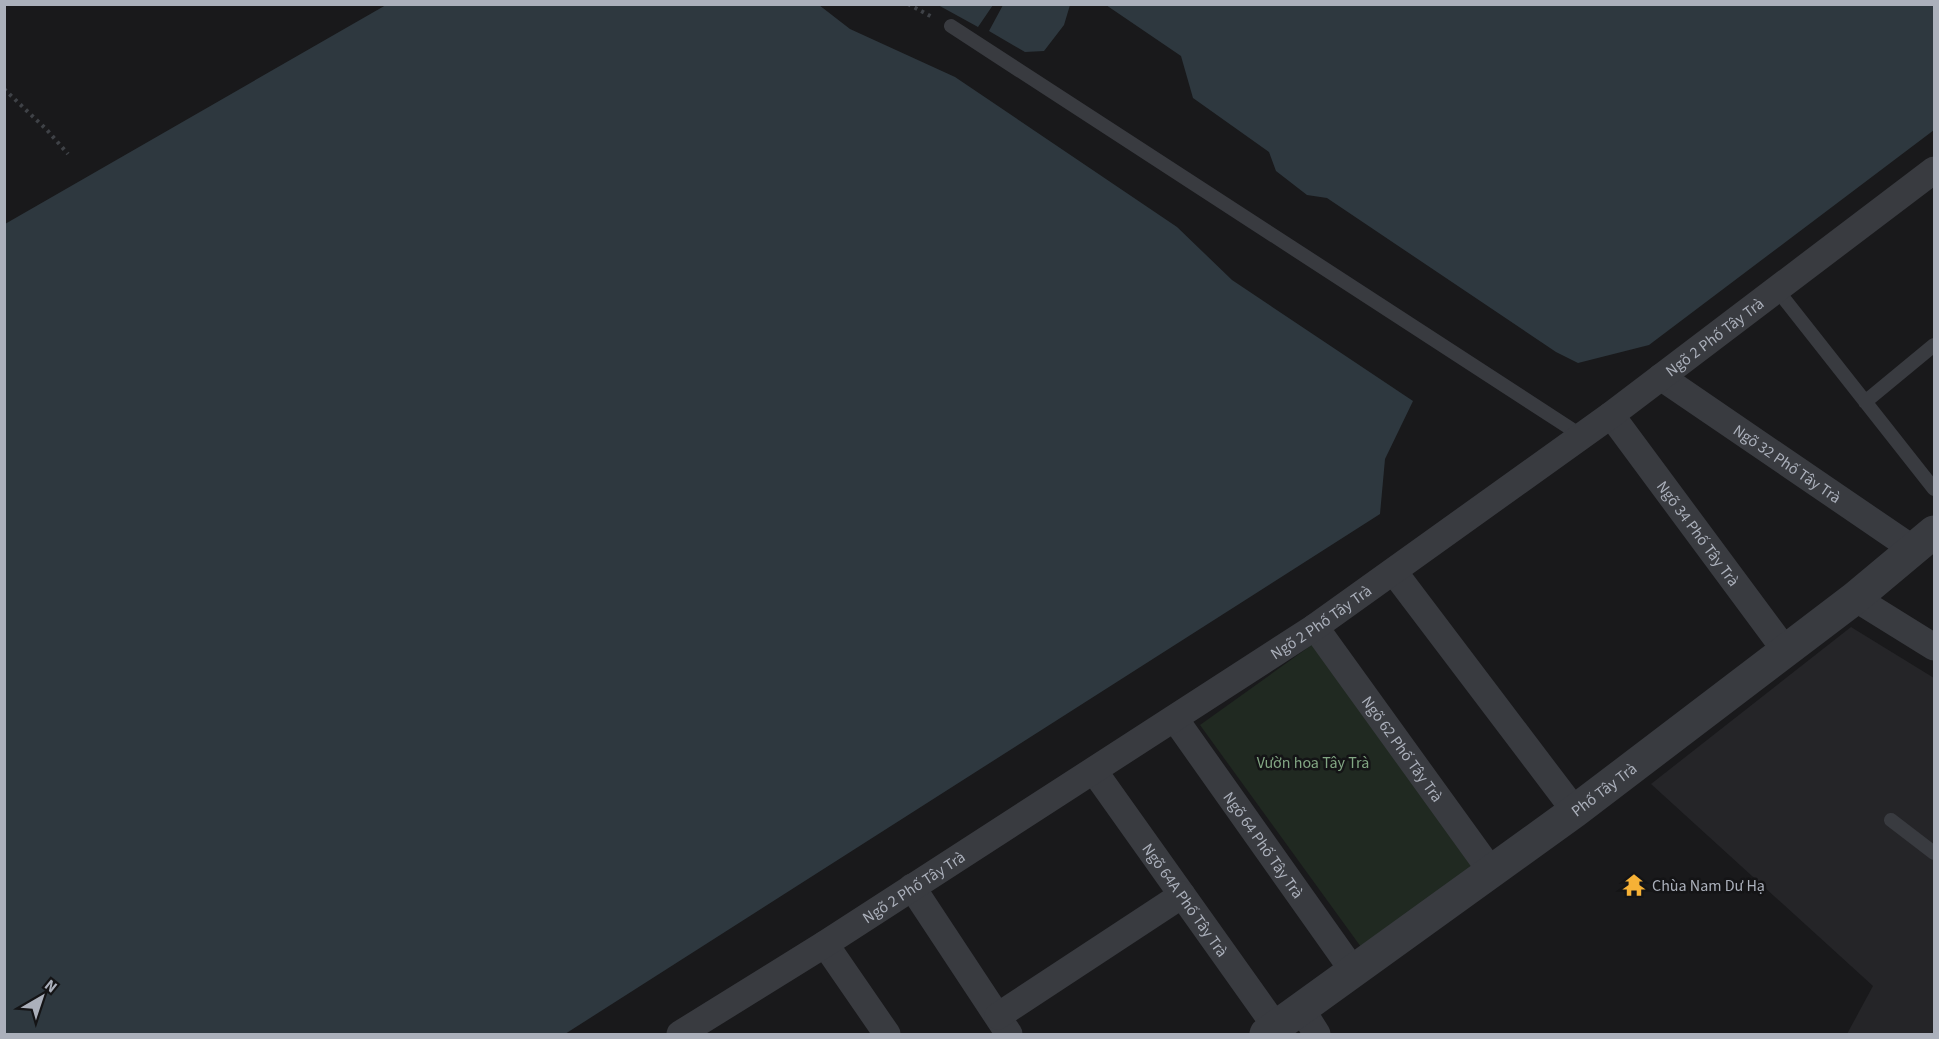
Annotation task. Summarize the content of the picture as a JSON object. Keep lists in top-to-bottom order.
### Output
{
  "streets": {
    "street": [
      "Ngõ 2 Phố Tây Trà",
      "Ngõ 32 Phố Tây Trà",
      "Ngõ 34 Phố Tây Trà",
      "Ngõ 62 Phố Tây Trà",
      "Phố Tây Trà",
      "Ngõ 64 Phố Tây Trà",
      "Ngõ 64A Phố Tây Trà"
    ]
  },
  "crossings": [
    ["Ngõ 2 Phố Tây Trà", "Ngõ 32 Phố Tây Trà"],
    ["Ngõ 2 Phố Tây Trà", "Ngõ 34 Phố Tây Trà"],
    ["Ngõ 2 Phố Tây Trà", "Ngõ 62 Phố Tây Trà"],
    ["Ngõ 2 Phố Tây Trà", "Ngõ 64 Phố Tây Trà"],
    ["Ngõ 2 Phố Tây Trà", "Ngõ 64A Phố Tây Trà"],
    ["Ngõ 32 Phố Tây Trà", "Phố Tây Trà"],
    ["Ngõ 34 Phố Tây Trà", "Phố Tây Trà"],
    ["Ngõ 62 Phố Tây Trà", "Phố Tây Trà"],
    ["Phố Tây Trà", "Ngõ 64 Phố Tây Trà"],
    ["Phố Tây Trà", "Ngõ 64A Phố Tây Trà"]
  ],
  "parks": ["Vườn hoa Tây Trà"],
  "places": {
    "temple": ["Chùa Nam Dư Hạ"]
  },
  "north": "top right"
}
